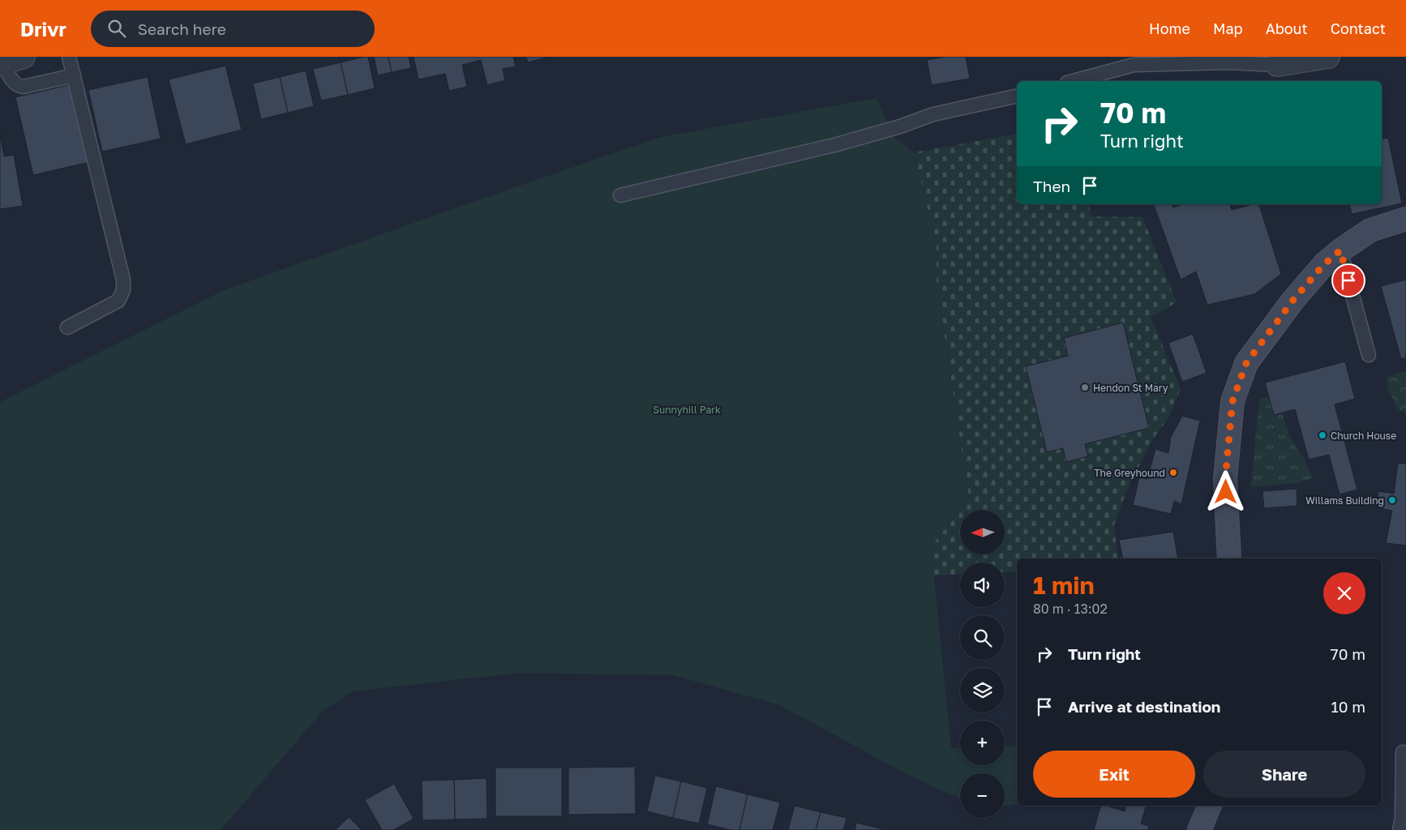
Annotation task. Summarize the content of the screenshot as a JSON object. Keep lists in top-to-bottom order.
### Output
{
  "parks": ["Sunnyhill Park"],
  "places": [
    "Hendon St Mary",
    "Church House",
    "The Greyhound",
    "Willams Building"
  ],
  "north": "left",
  "page": {
    "header": "Drivr",
    "search": "Search here",
    "nav": [
      "Home",
      "Map",
      "About",
      "Contact"
    ],
    "turn": ["70 m", "Turn right"],
    "then": "Then",
    "map_buttons": ["+", "−"],
    "heading": ["1 min", "80 m · 13:02"],
    "list": [
      {
        "name": "Turn right",
        "value": "70 m"
      },
      {
        "name": "Arrive at destination",
        "value": "10 m"
      }
    ],
    "buttons": ["Exit", "Share"]
  }
}
